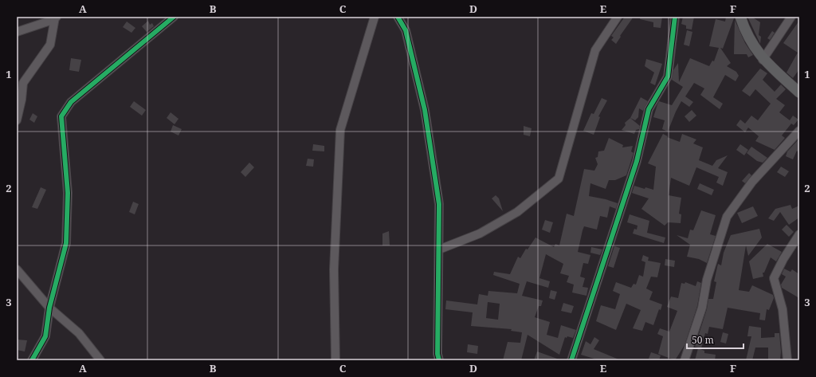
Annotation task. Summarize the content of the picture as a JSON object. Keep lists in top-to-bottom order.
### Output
{
  "scale_bar": "50 m",
  "grid": {
    "columns": [
      "A",
      "B",
      "C",
      "D",
      "E",
      "F"
    ],
    "rows": ["1", "2", "3"]
  }
}
